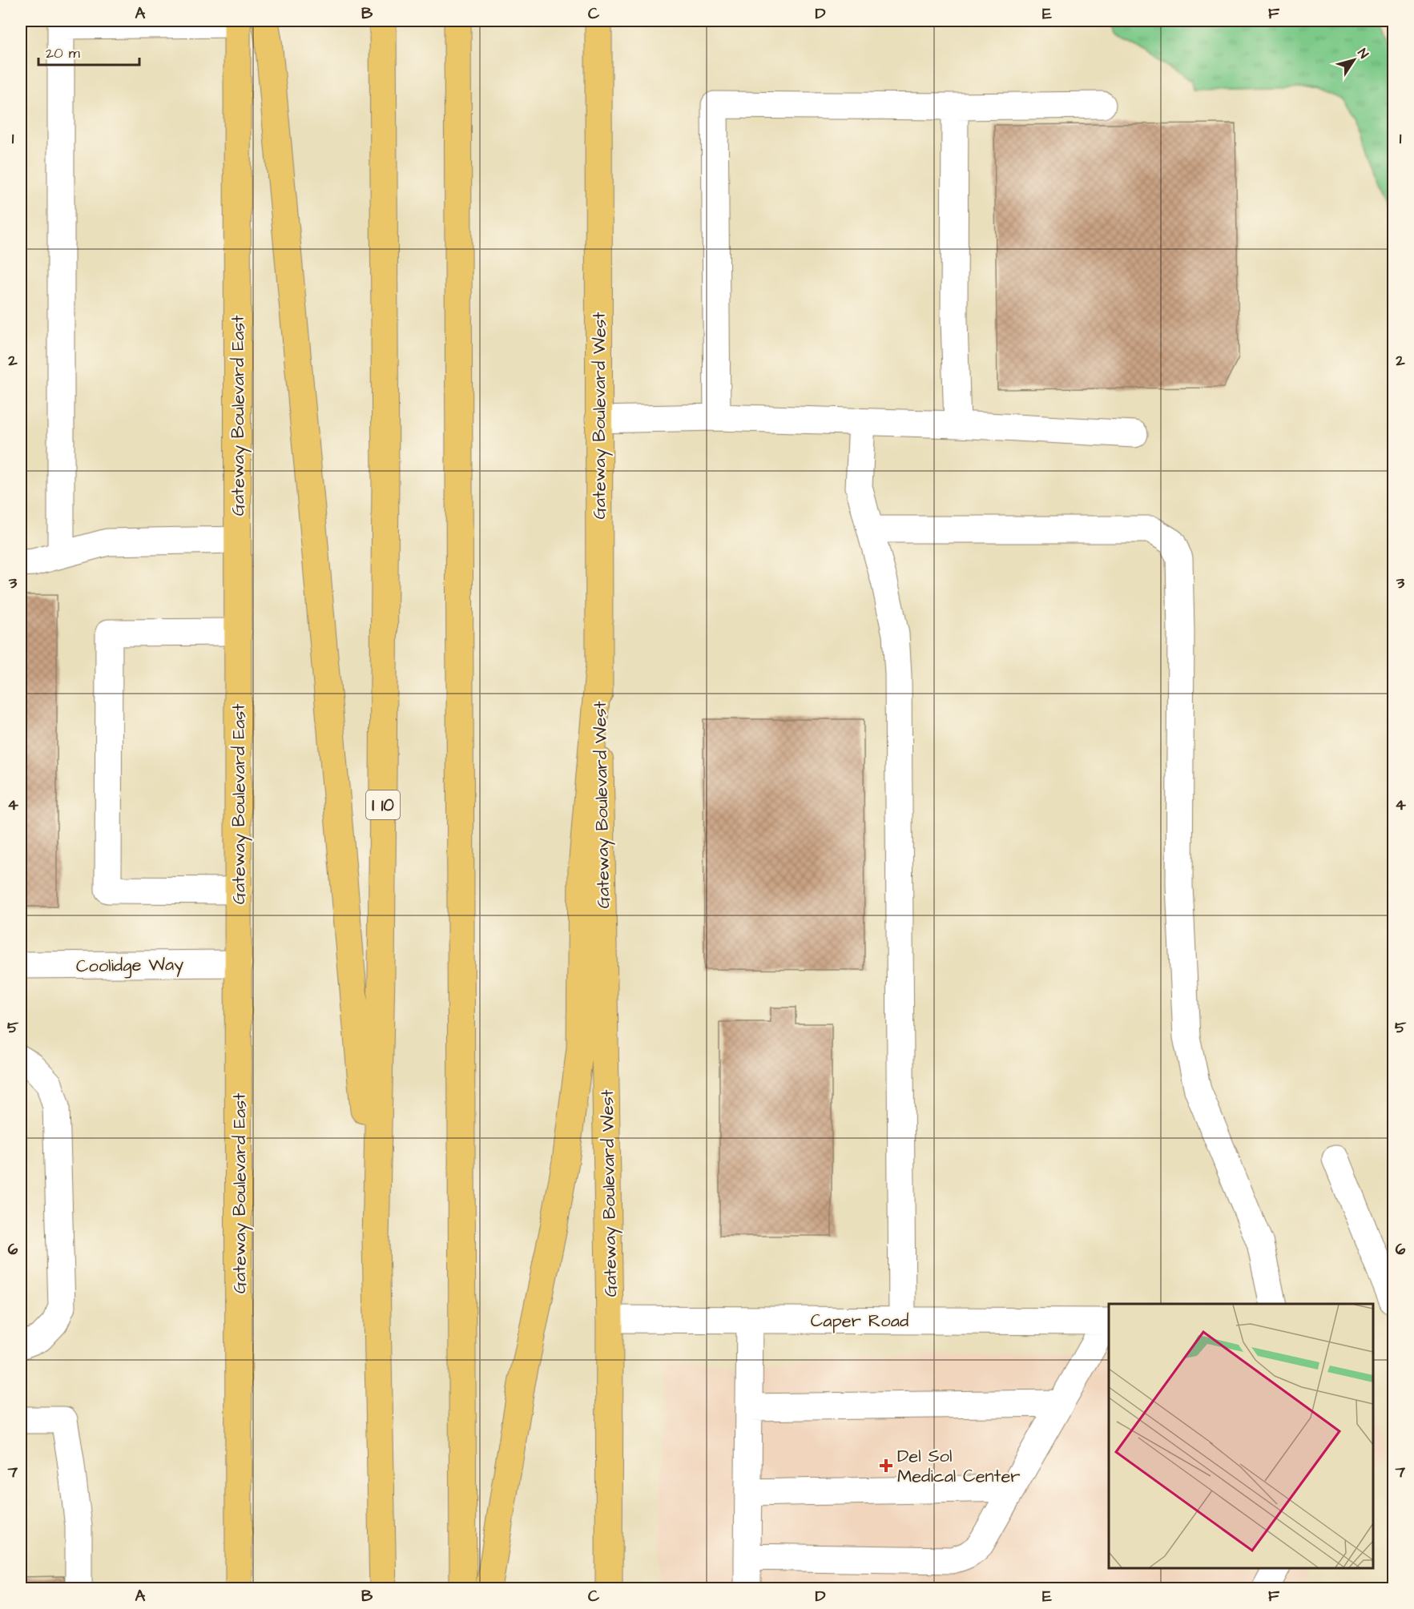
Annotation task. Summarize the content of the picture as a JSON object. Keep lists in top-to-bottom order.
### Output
{
  "streets": {
    "main road": ["Gateway Boulevard East", "Gateway Boulevard West", "I 10"],
    "street": ["Coolidge Way", "Caper Road"]
  },
  "crossings": [
    ["Gateway Boulevard East", "Coolidge Way"],
    ["Gateway Boulevard West", "Caper Road"]
  ],
  "places": {
    "health": ["Del Sol Medical Center"]
  },
  "scale_bar": "20 m",
  "north": "top right",
  "grid": {
    "columns": [
      "A",
      "B",
      "C",
      "D",
      "E",
      "F"
    ],
    "rows": [
      "1",
      "2",
      "3",
      "4",
      "5",
      "6",
      "7"
    ]
  }
}
